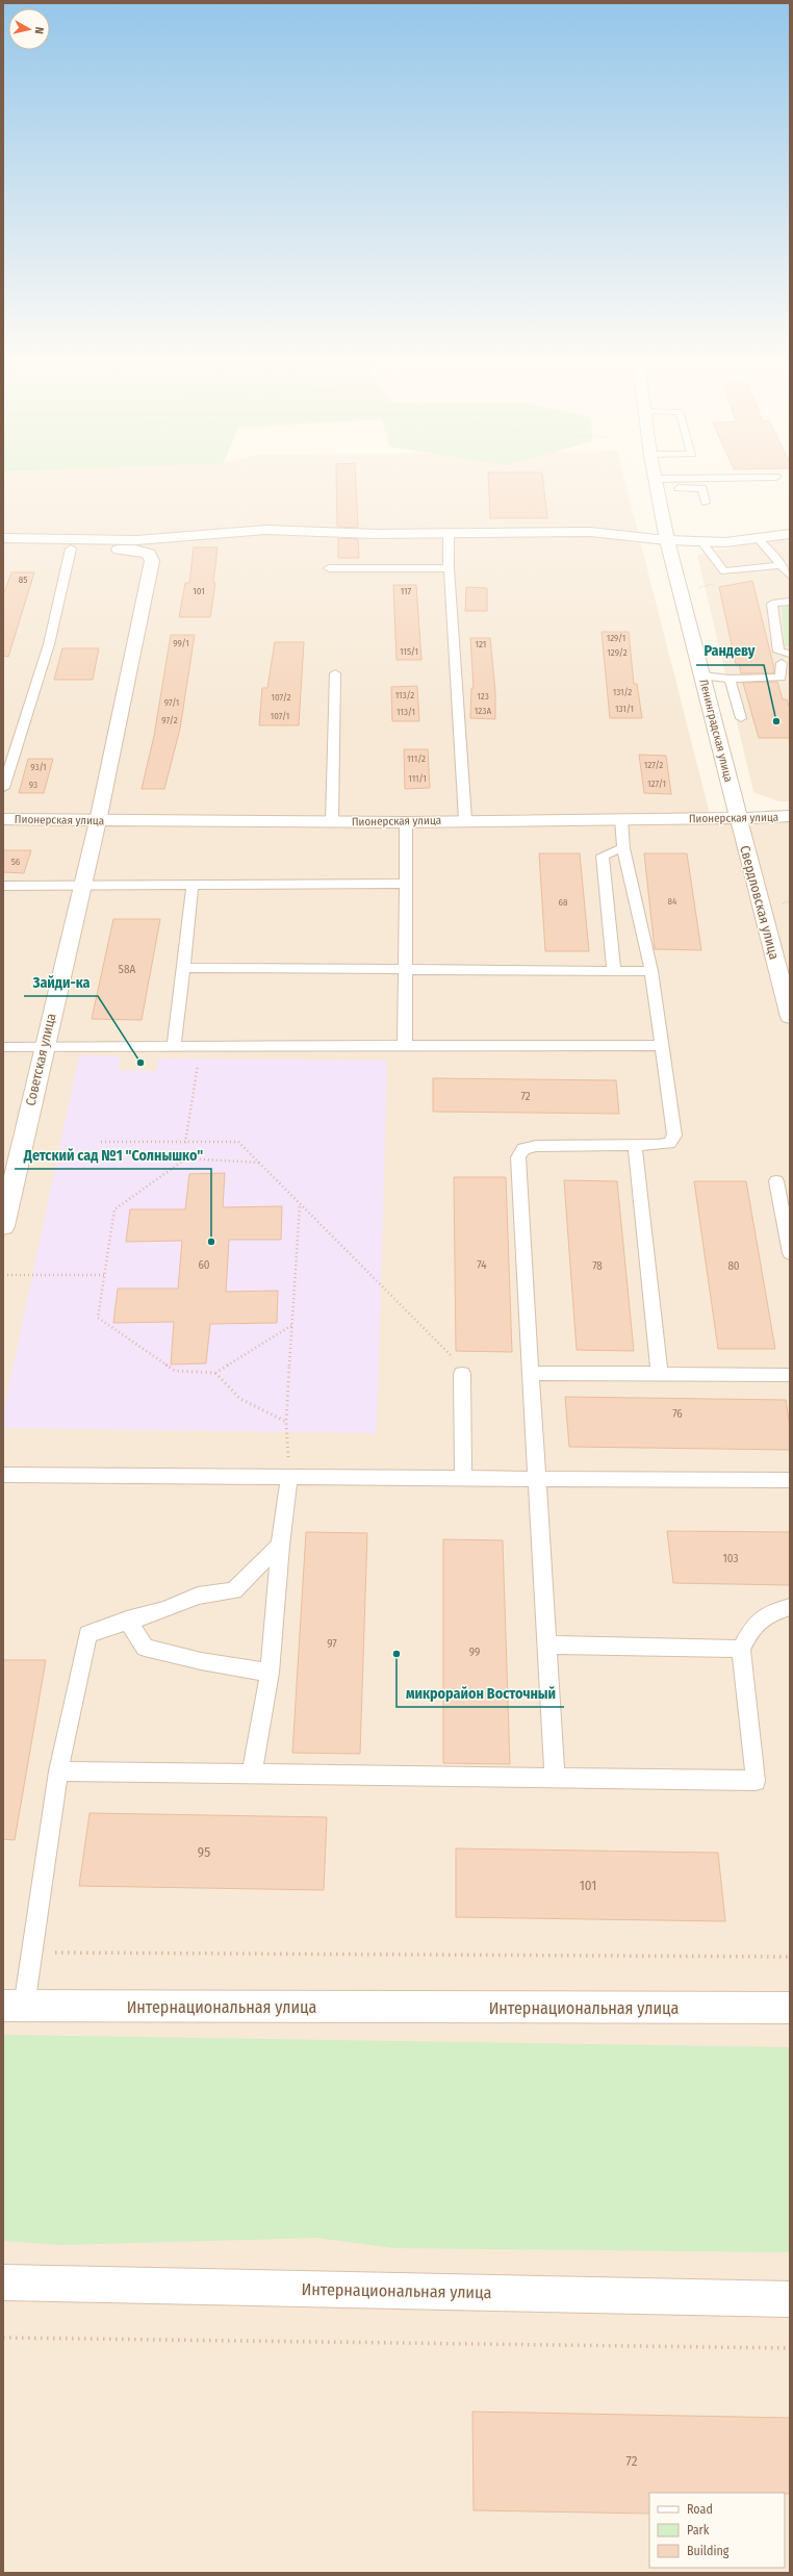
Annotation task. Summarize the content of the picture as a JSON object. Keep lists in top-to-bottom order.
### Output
{
  "streets": {
    "street": [
      "Ленинградская улица",
      "Пионерская улица",
      "Свердловская улица",
      "Советская улица",
      "Интернациональная улица"
    ]
  },
  "crossings": [
    ["Ленинградская улица", "Пионерская улица"],
    ["Ленинградская улица", "Свердловская улица"],
    ["Пионерская улица", "Свердловская улица"],
    ["Пионерская улица", "Советская улица"]
  ],
  "places": [
    "Рандеву",
    "Зайди-ка",
    "Детский сад №1 \"Солнышко\"",
    "микрорайон Восточный"
  ],
  "house_numbers": [
    "85",
    "101",
    "117",
    "129/1",
    "99/1",
    "121",
    "115/1",
    "129/2",
    "131/2",
    "113/2",
    "123",
    "107/2",
    "97/1",
    "131/1",
    "123А",
    "113/1",
    "107/1",
    "97/2",
    "111/2",
    "127/2",
    "93/1",
    "111/1",
    "127/1",
    "93",
    "56",
    "84",
    "68",
    "58А",
    "72",
    "60",
    "74",
    "78",
    "80",
    "76",
    "103",
    "97",
    "99",
    "95",
    "101",
    "72"
  ],
  "legend": ["Road", "Park", "Building"],
  "north": "right"
}
